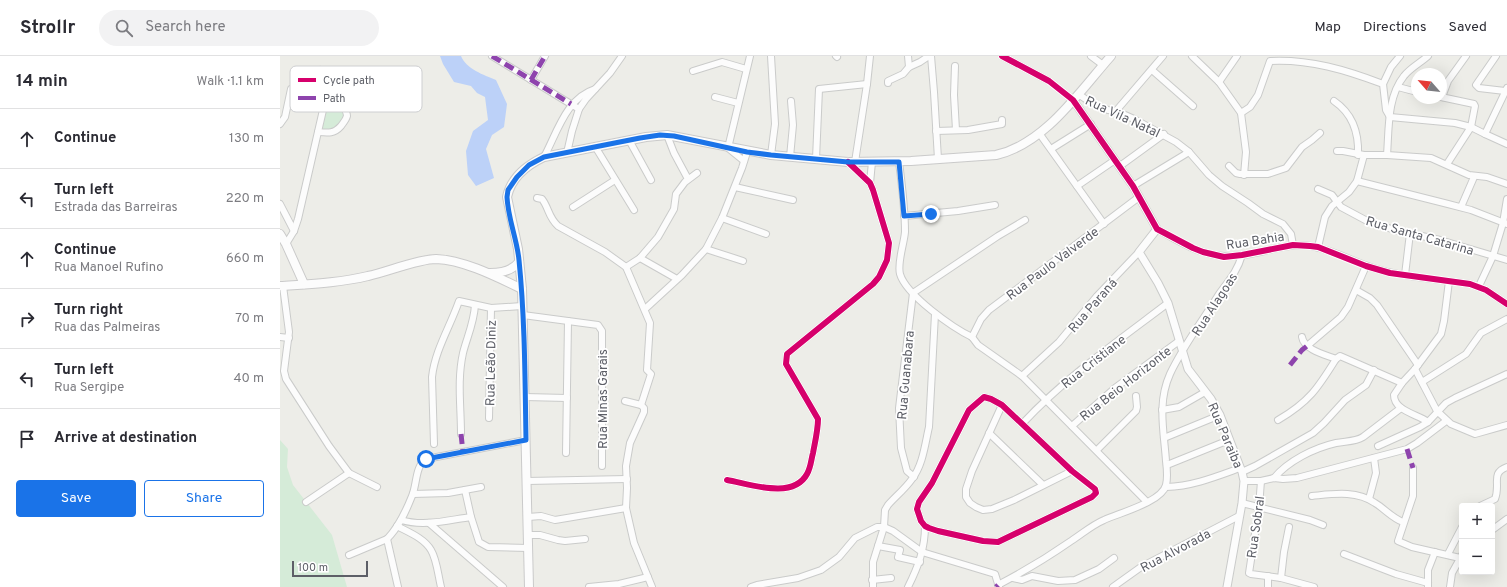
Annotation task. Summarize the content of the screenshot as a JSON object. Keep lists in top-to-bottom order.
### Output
{
  "streets": {
    "street": [
      "Rua Vila Natal",
      "Rua Santa Catarina",
      "Rua Bahia",
      "Rua Paulo Valverde",
      "Rua Alagoas",
      "Rua Paraná",
      "Rua Cristiane",
      "Rua Leão Diniz",
      "Rua Guanabara",
      "Rua Beio Horizonte",
      "Rua Minas Garais",
      "Rua Paraiba",
      "Rua Sobral",
      "Rua Alvorada"
    ]
  },
  "crossings": [
    ["Rua Vila Natal", "Rua Bahia"],
    ["Rua Bahia", "Rua Alagoas"],
    ["Rua Bahia", "Rua Paraná"],
    ["Rua Alagoas", "Rua Paraiba"],
    ["Rua Paraná", "Rua Paraiba"],
    ["Rua Cristiane", "Rua Paraiba"],
    ["Rua Beio Horizonte", "Rua Paraiba"],
    ["Rua Paraiba", "Rua Alvorada"]
  ],
  "legend": ["Cycle path", "Path"],
  "scale_bar": "100 m",
  "north": "top left",
  "page": {
    "header": "Strollr",
    "search": "Search here",
    "nav": ["Map", "Directions", "Saved"],
    "heading": ["14 min", "Walk · 1.1 km"],
    "list": [
      ["Continue", "130 m"],
      ["Turn left", "Estrada das Barreiras", "220 m"],
      ["Continue", "Rua Manoel Rufino", "660 m"],
      ["Turn right", "Rua das Palmeiras", "70 m"],
      ["Turn left", "Rua Sergipe", "40 m"],
      "Arrive at destination"
    ],
    "buttons": ["Save", "Share"],
    "map_buttons": ["+", "−"],
    "scale": "100 m"
  }
}
